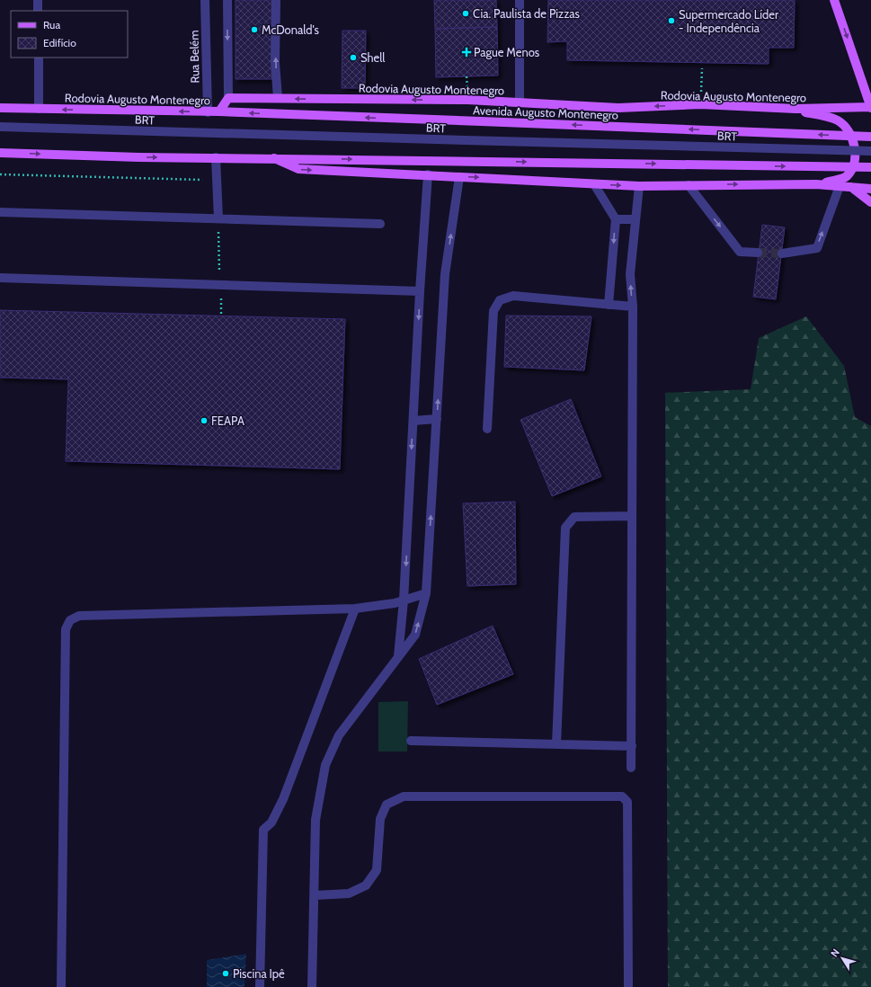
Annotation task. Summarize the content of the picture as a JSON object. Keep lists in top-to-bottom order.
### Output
{
  "streets": {
    "main road": ["Rodovia Augusto Montenegro", "Avenida Augusto Montenegro"],
    "street": ["Rua Belém", "BRT"]
  },
  "crossings": [
    ["Rua Belém", "Rodovia Augusto Montenegro"],
    ["Rodovia Augusto Montenegro", "Avenida Augusto Montenegro"]
  ],
  "places": {
    "other": [
      "Cia. Paulista de Pizzas",
      "Supermercado Líder - Independência",
      "McDonald's",
      "Shell",
      "FEAPA",
      "Piscina Ipê"
    ],
    "health": ["Pague Menos"]
  },
  "legend": ["Rua", "Edifício"],
  "north": "top left"
}
